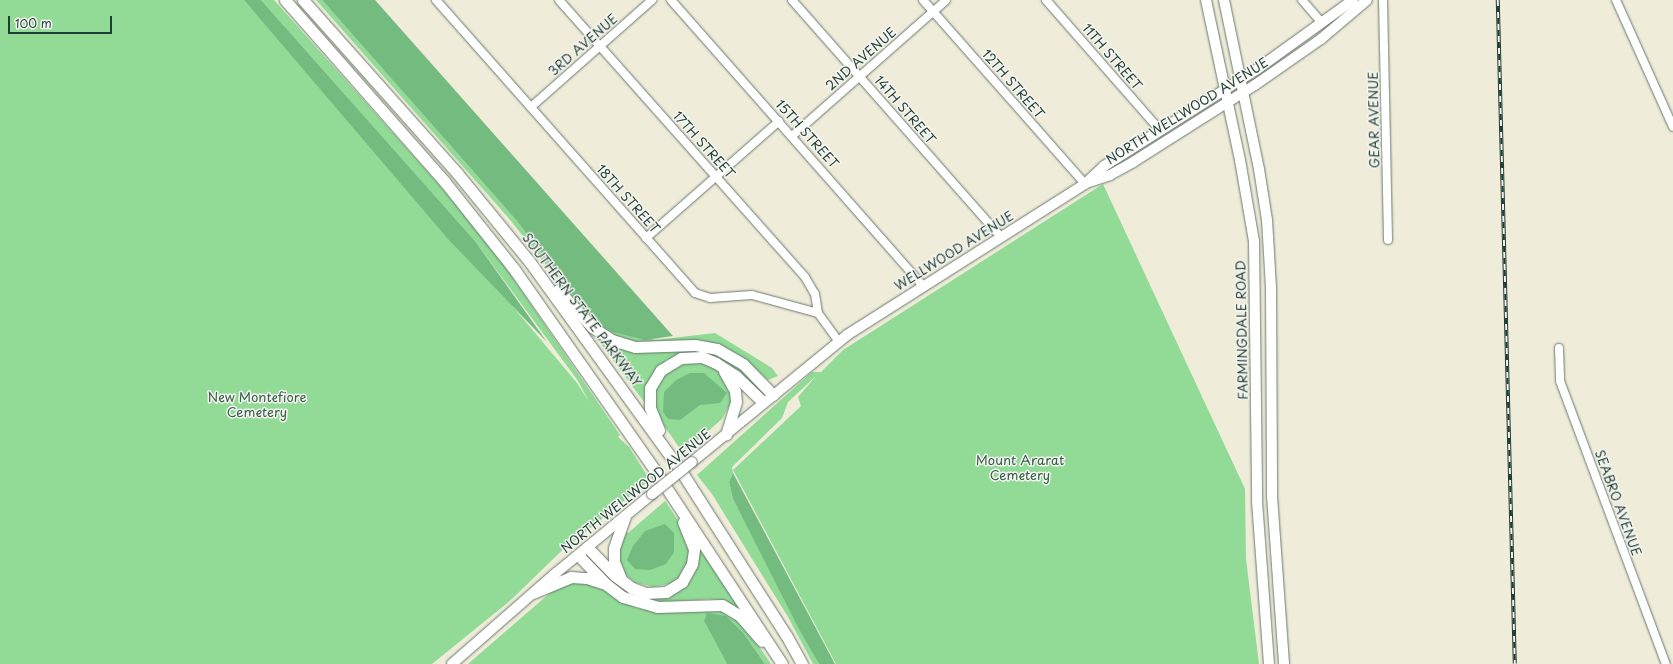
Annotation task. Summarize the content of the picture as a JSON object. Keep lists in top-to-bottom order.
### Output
{
  "streets": {
    "highway": ["SOUTHERN STATE PARKWAY"],
    "main road": ["NORTH WELLWOOD AVENUE", "WELLWOOD AVENUE", "FARMINGDALE ROAD"],
    "street": [
      "3RD AVENUE",
      "11TH STREET",
      "2ND AVENUE",
      "12TH STREET",
      "14TH STREET",
      "GEAR AVENUE",
      "15TH STREET",
      "17TH STREET",
      "18TH STREET",
      "SEABRO AVENUE"
    ]
  },
  "crossings": [
    ["3RD AVENUE", "17TH STREET"],
    ["3RD AVENUE", "18TH STREET"],
    ["11TH STREET", "NORTH WELLWOOD AVENUE"],
    ["2ND AVENUE", "12TH STREET"],
    ["2ND AVENUE", "14TH STREET"],
    ["2ND AVENUE", "15TH STREET"],
    ["12TH STREET", "NORTH WELLWOOD AVENUE"],
    ["12TH STREET", "WELLWOOD AVENUE"],
    ["14TH STREET", "WELLWOOD AVENUE"],
    ["NORTH WELLWOOD AVENUE", "WELLWOOD AVENUE"],
    ["NORTH WELLWOOD AVENUE", "FARMINGDALE ROAD"],
    ["15TH STREET", "WELLWOOD AVENUE"],
    ["17TH STREET", "18TH STREET"]
  ],
  "parks": ["New Montefiore Cemetery", "Mount Ararat Cemetery"],
  "scale_bar": "100 m"
}
